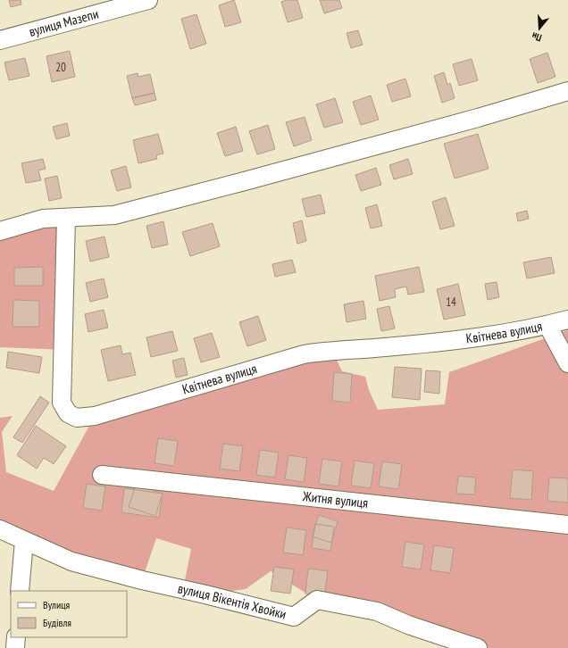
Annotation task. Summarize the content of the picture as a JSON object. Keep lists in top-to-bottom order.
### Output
{
  "streets": {
    "street": [
      "вулиця Мазепи",
      "Квітнева вулиця",
      "Житня вулиця",
      "вулиця Вікентія Хвойки"
    ]
  },
  "house_numbers": ["20", "14"],
  "legend": ["Вулиця", "Будівля"],
  "north": "bottom"
}
